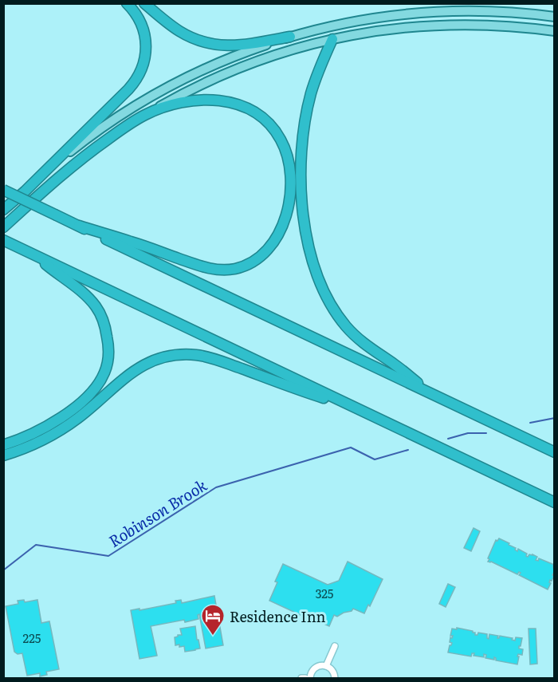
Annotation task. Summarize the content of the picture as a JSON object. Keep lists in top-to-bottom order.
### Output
{
  "water": ["Robinson Brook"],
  "places": {
    "hotel": ["Residence Inn"]
  },
  "house_numbers": ["325", "225"]
}
